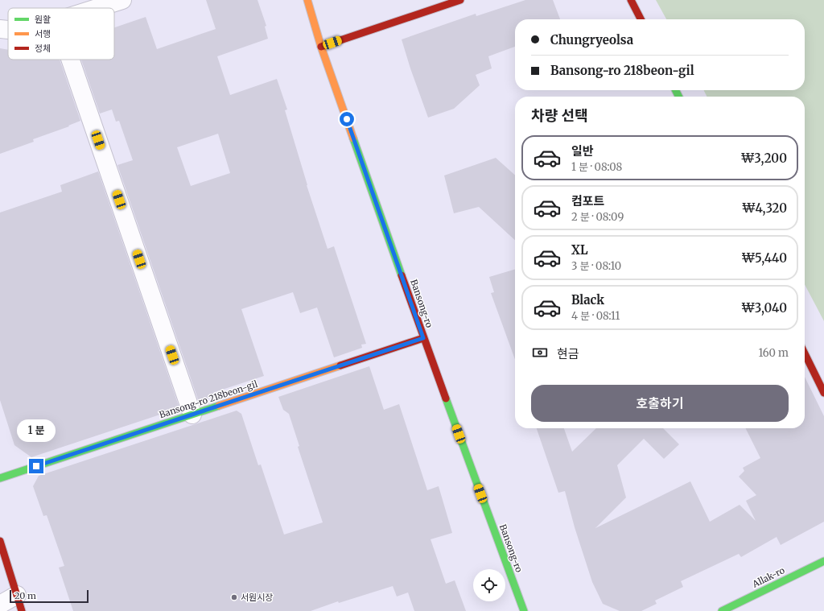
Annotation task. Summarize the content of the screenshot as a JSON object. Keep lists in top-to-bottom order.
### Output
{
  "streets": {
    "main road": ["Bansong-ro", "Bansong-ro 218beon-gil", "Allak-ro"]
  },
  "crossings": [
    ["Bansong-ro", "Bansong-ro 218beon-gil"]
  ],
  "places": ["서원시장"],
  "legend": ["원활", "서행", "정체"],
  "scale_bar": "20 m",
  "page": {
    "banner": ["Chungryeolsa", "Bansong-ro 218beon-gil"],
    "heading": "차량 선택",
    "list": [
      {
        "name": "일반",
        "note": "1 분 · 08:08",
        "value": "₩3,200"
      },
      {
        "name": "컴포트",
        "note": "2 분 · 08:09",
        "value": "₩4,320"
      },
      {
        "name": "XL",
        "note": "3 분 · 08:10",
        "value": "₩5,440"
      },
      {
        "name": "Black",
        "note": "4 분 · 08:11",
        "value": "₩3,040"
      }
    ],
    "pay": ["현금", "160 m"],
    "buttons": "호출하기",
    "bubble": "1 분",
    "scale": "20 m"
  }
}
